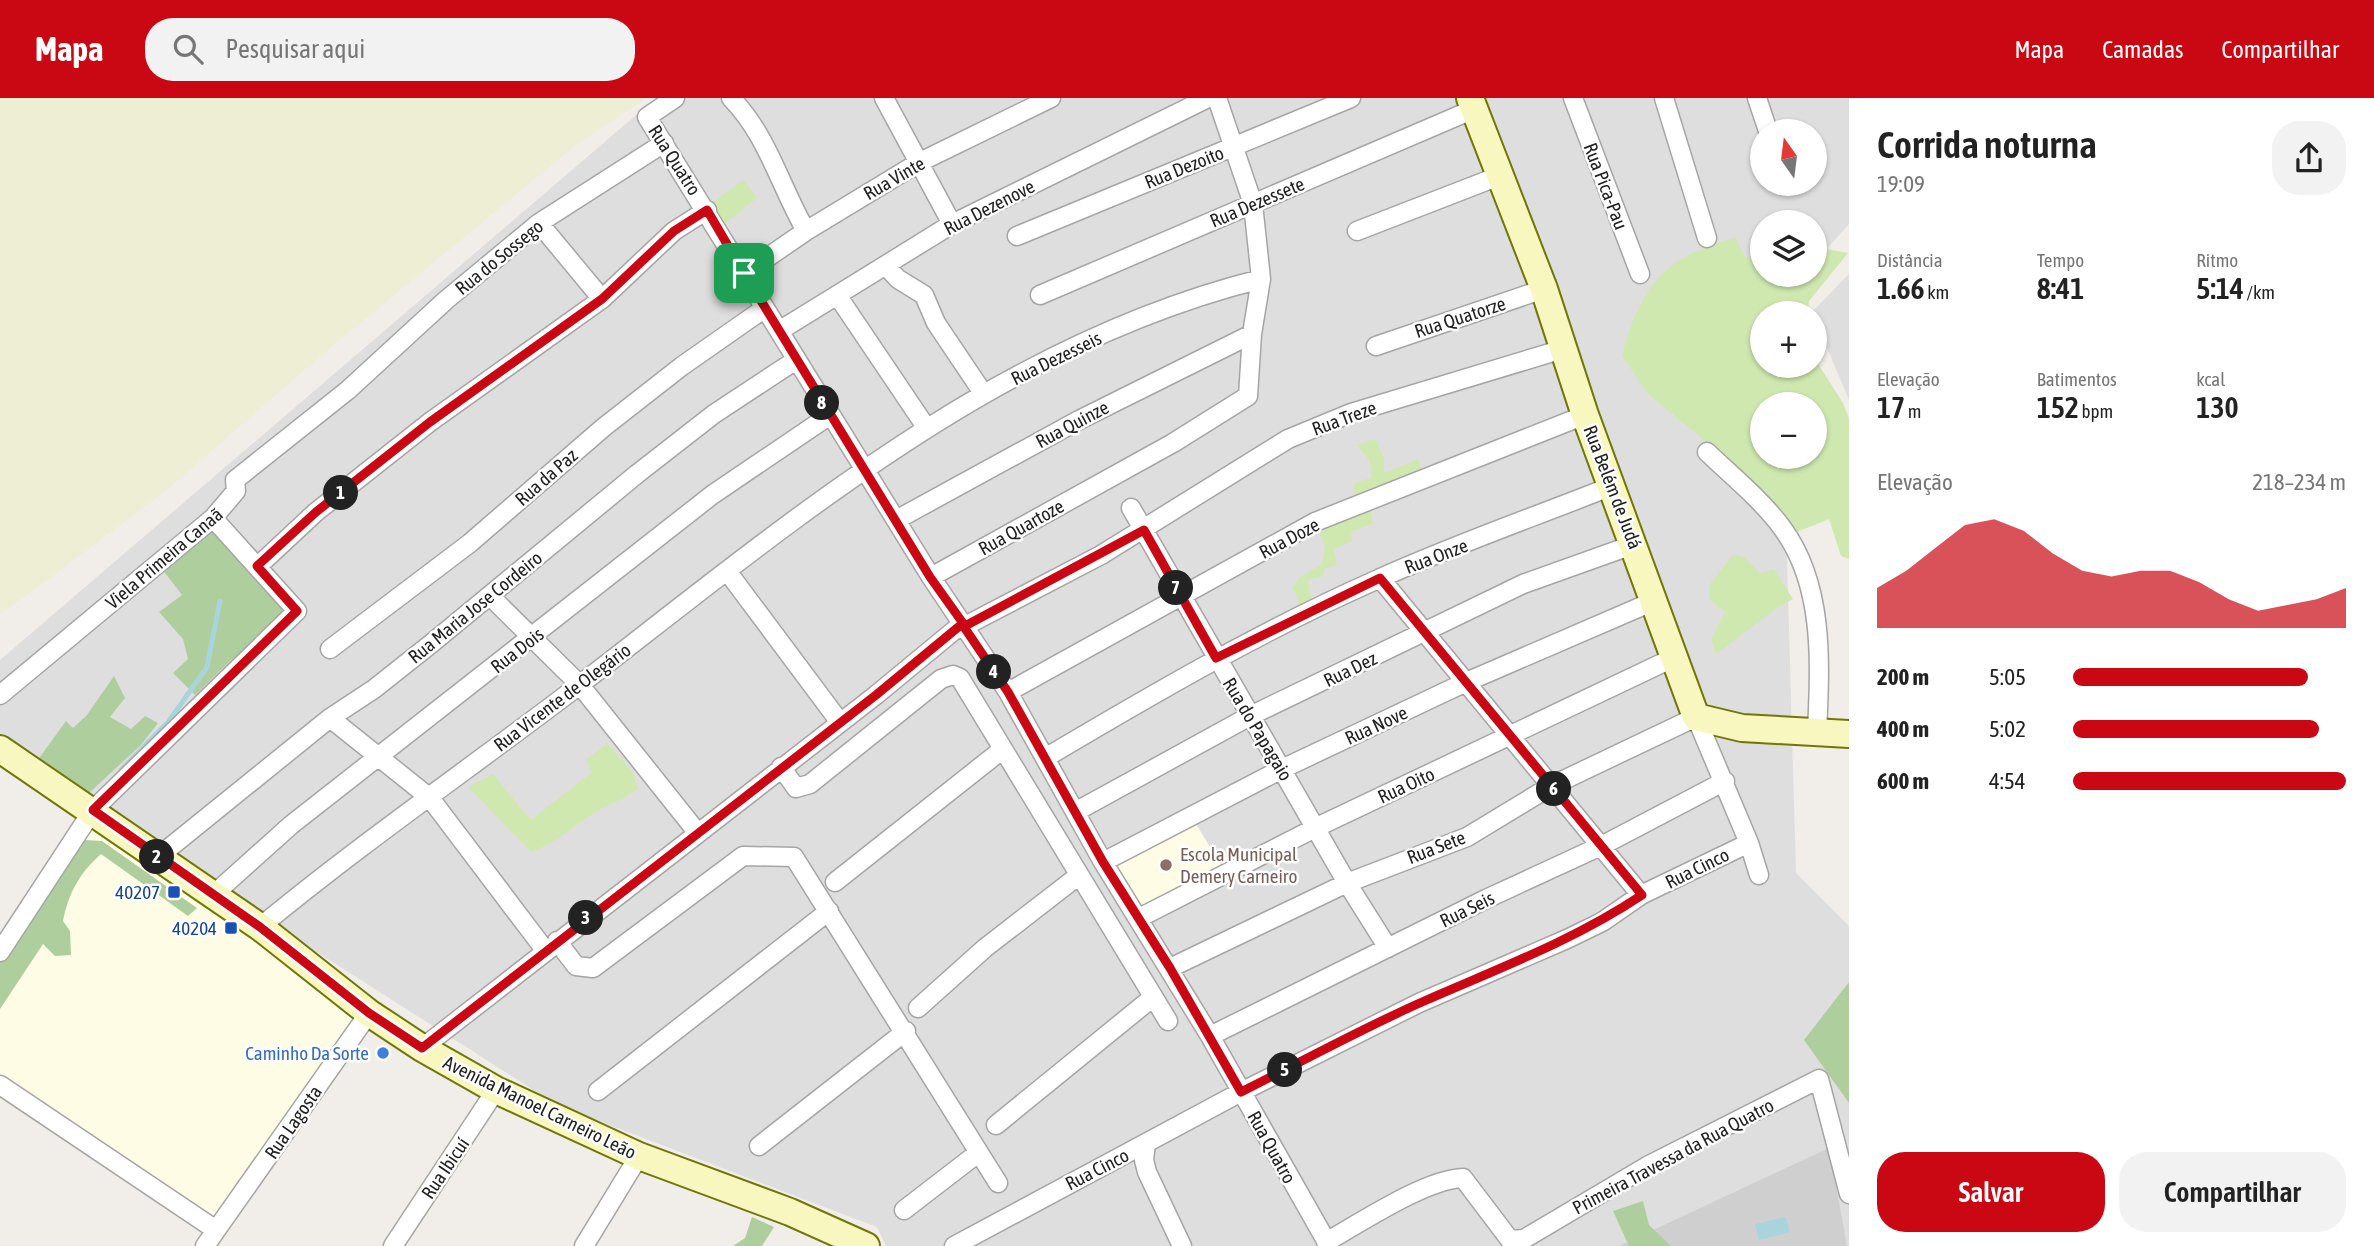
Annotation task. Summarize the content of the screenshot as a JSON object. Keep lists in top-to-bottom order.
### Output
{
  "streets": {
    "main road": ["Rua Belém de Judá", "Avenida Manoel Carneiro Leão"],
    "street": [
      "Rua Quatro",
      "Rua Dezoito",
      "Rua Vinte",
      "Rua Pica-Pau",
      "Rua Dezessete",
      "Rua Dezenove",
      "Rua do Sossego",
      "Rua Quatorze",
      "Rua Dezesseis",
      "Rua Treze",
      "Rua Quinze",
      "Rua da Paz",
      "Rua Quartoze",
      "Rua Doze",
      "Rua Onze",
      "Viela Primeira Canaã",
      "Rua Maria Jose Cordeiro",
      "Rua Dois",
      "Rua Dez",
      "Rua Vicente de Olegário",
      "Rua Nove",
      "Rua do Papagaio",
      "Rua Oito",
      "Rua Sete",
      "Rua Cinco",
      "Rua Seis",
      "Rua Lagosta",
      "Primeira Travessa da Rua Quatro",
      "Rua Ibicuí"
    ]
  },
  "crossings": [
    ["Rua Quatro", "Rua Vinte"],
    ["Rua Quatro", "Rua Dezenove"],
    ["Rua Quatro", "Rua do Sossego"],
    ["Rua Quatro", "Rua Dezesseis"],
    ["Rua Quatro", "Rua Quinze"],
    ["Rua Quatro", "Rua da Paz"],
    ["Rua Quatro", "Rua Quartoze"],
    ["Rua Quatro", "Rua Doze"],
    ["Rua Quatro", "Rua Onze"],
    ["Rua Quatro", "Rua Maria Jose Cordeiro"],
    ["Rua Quatro", "Rua Dois"],
    ["Rua Quatro", "Rua Dez"],
    ["Rua Quatro", "Rua Vicente de Olegário"],
    ["Rua Quatro", "Rua Nove"],
    ["Rua Quatro", "Rua Oito"],
    ["Rua Quatro", "Rua Sete"],
    ["Rua Quatro", "Rua Cinco"],
    ["Rua Quatro", "Rua Seis"],
    ["Rua Quatro", "Primeira Travessa da Rua Quatro"],
    ["Rua Dezessete", "Rua Belém de Judá"],
    ["Rua do Sossego", "Viela Primeira Canaã"],
    ["Rua Quatorze", "Rua Belém de Judá"],
    ["Rua Dezesseis", "Rua Vicente de Olegário"],
    ["Rua Treze", "Rua Belém de Judá"],
    ["Rua Treze", "Rua do Papagaio"],
    ["Rua Quinze", "Rua Quartoze"],
    ["Rua Belém de Judá", "Rua Doze"],
    ["Rua Belém de Judá", "Rua Onze"],
    ["Rua Belém de Judá", "Rua Dez"],
    ["Rua Belém de Judá", "Rua Nove"],
    ["Rua Belém de Judá", "Rua Oito"],
    ["Rua Belém de Judá", "Rua Sete"],
    ["Rua Belém de Judá", "Rua Cinco"],
    ["Rua Belém de Judá", "Rua Seis"],
    ["Rua Doze", "Rua do Papagaio"],
    ["Rua Onze", "Rua do Papagaio"],
    ["Rua Maria Jose Cordeiro", "Avenida Manoel Carneiro Leão"],
    ["Rua Dois", "Avenida Manoel Carneiro Leão"],
    ["Rua Dez", "Rua do Papagaio"],
    ["Rua Vicente de Olegário", "Avenida Manoel Carneiro Leão"],
    ["Rua Nove", "Rua do Papagaio"],
    ["Rua do Papagaio", "Rua Oito"],
    ["Rua do Papagaio", "Rua Sete"],
    ["Rua do Papagaio", "Rua Seis"],
    ["Avenida Manoel Carneiro Leão", "Rua Lagosta"],
    ["Avenida Manoel Carneiro Leão", "Rua Ibicuí"]
  ],
  "places": {
    "other": ["Escola Municipal Demery Carneiro", "Caminho Da Sorte"],
    "transit": ["40207", "40204"]
  },
  "north": "top",
  "page": {
    "header": "Mapa",
    "search": "Pesquisar aqui",
    "nav": ["Mapa", "Camadas", "Compartilhar"],
    "heading": ["Corrida noturna", "19:09"],
    "map_buttons": ["+", "−"],
    "stats": [
      ["Distância", "1.66 km"],
      ["Tempo", "8:41"],
      ["Ritmo", "5:14 /km"],
      ["Elevação", "17 m"],
      ["Batimentos", "152 bpm"],
      ["kcal", "130"]
    ],
    "pins": [
      "8",
      "1",
      "7",
      "4",
      "6",
      "2",
      "3",
      "5"
    ],
    "chart": ["Elevação", "218–234 m"],
    "list": [
      {
        "name": "200 m",
        "note": "5:05"
      },
      {
        "name": "400 m",
        "note": "5:02"
      },
      {
        "name": "600 m",
        "note": "4:54"
      }
    ],
    "buttons": ["Salvar", "Compartilhar"]
  }
}
